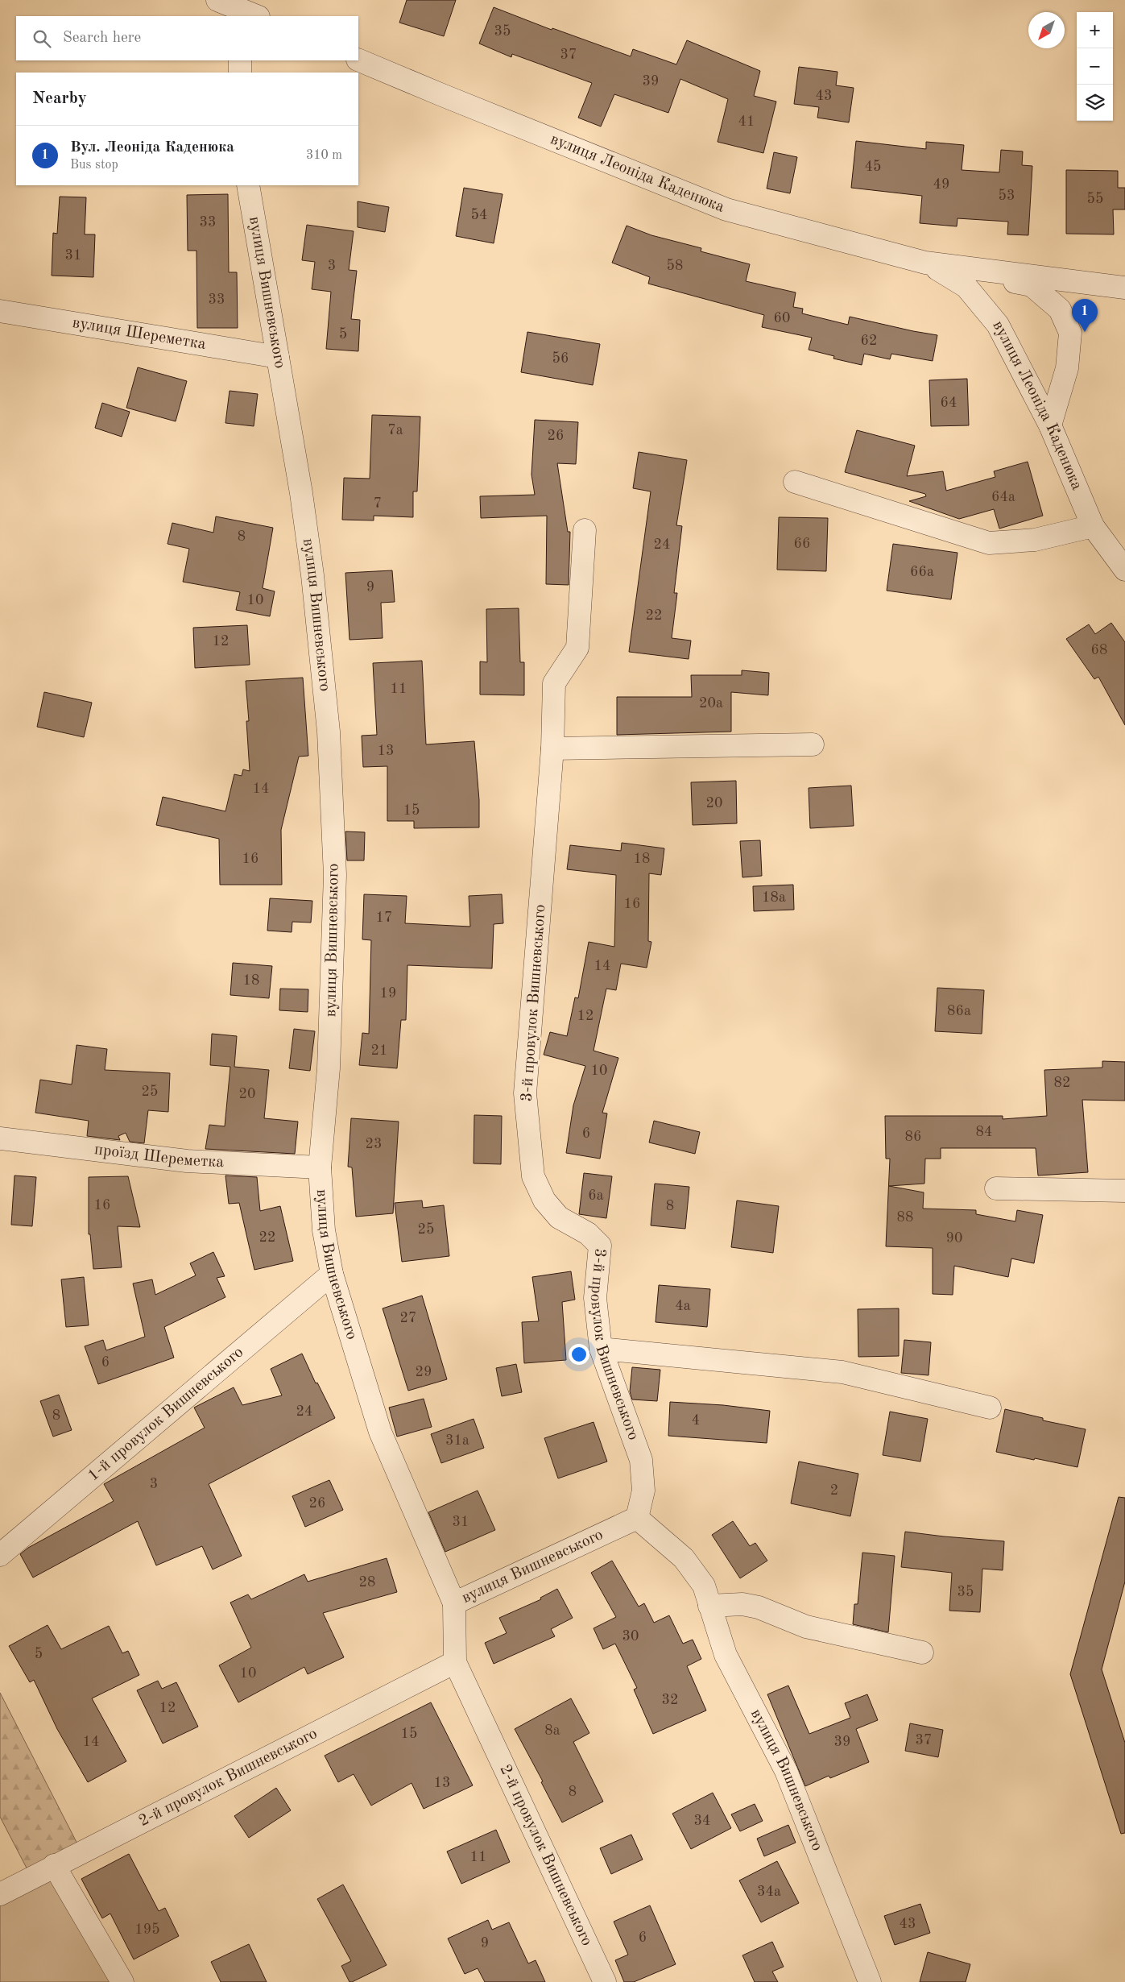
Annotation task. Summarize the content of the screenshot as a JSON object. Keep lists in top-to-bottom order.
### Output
{
  "streets": {
    "street": [
      "вулиця Леоніда Каденюка",
      "вулиця Вишневського",
      "вулиця Шереметка",
      "3-й провулок Вишневського",
      "проїзд Шереметка",
      "1-й провулок Вишневського",
      "2-й провулок Вишневського"
    ]
  },
  "crossings": [
    ["вулиця Вишневського", "вулиця Шереметка"],
    ["вулиця Вишневського", "3-й провулок Вишневського"],
    ["вулиця Вишневського", "проїзд Шереметка"],
    ["вулиця Вишневського", "1-й провулок Вишневського"],
    ["вулиця Вишневського", "2-й провулок Вишневського"]
  ],
  "house_numbers": [
    "35",
    "37",
    "39",
    "43",
    "41",
    "45",
    "49",
    "53",
    "55",
    "54",
    "33",
    "31",
    "3",
    "58",
    "33",
    "60",
    "5",
    "62",
    "56",
    "64",
    "7а",
    "26",
    "64а",
    "7",
    "8",
    "66",
    "24",
    "66а",
    "9",
    "10",
    "22",
    "12",
    "68",
    "11",
    "20а",
    "13",
    "14",
    "20",
    "15",
    "16",
    "18",
    "18а",
    "16",
    "17",
    "14",
    "18",
    "19",
    "86а",
    "12",
    "21",
    "10",
    "82",
    "25",
    "20",
    "84",
    "6",
    "86",
    "23",
    "6а",
    "16",
    "8",
    "88",
    "25",
    "22",
    "90",
    "4а",
    "27",
    "6",
    "29",
    "24",
    "8",
    "4",
    "31а",
    "3",
    "2",
    "26",
    "31",
    "28",
    "35",
    "30",
    "5",
    "10",
    "32",
    "12",
    "8а",
    "15",
    "37",
    "14",
    "39",
    "13",
    "8",
    "34",
    "11",
    "34а",
    "43",
    "195",
    "6",
    "9"
  ],
  "north": "bottom left",
  "page": {
    "map_buttons": ["+", "−"],
    "search": "Search here",
    "heading": "Nearby",
    "list": [
      {
        "mark": "1",
        "name": "Вул. Леоніда Каденюка",
        "note": "Bus stop",
        "value": "310 m"
      }
    ],
    "pins": "1"
  }
}
